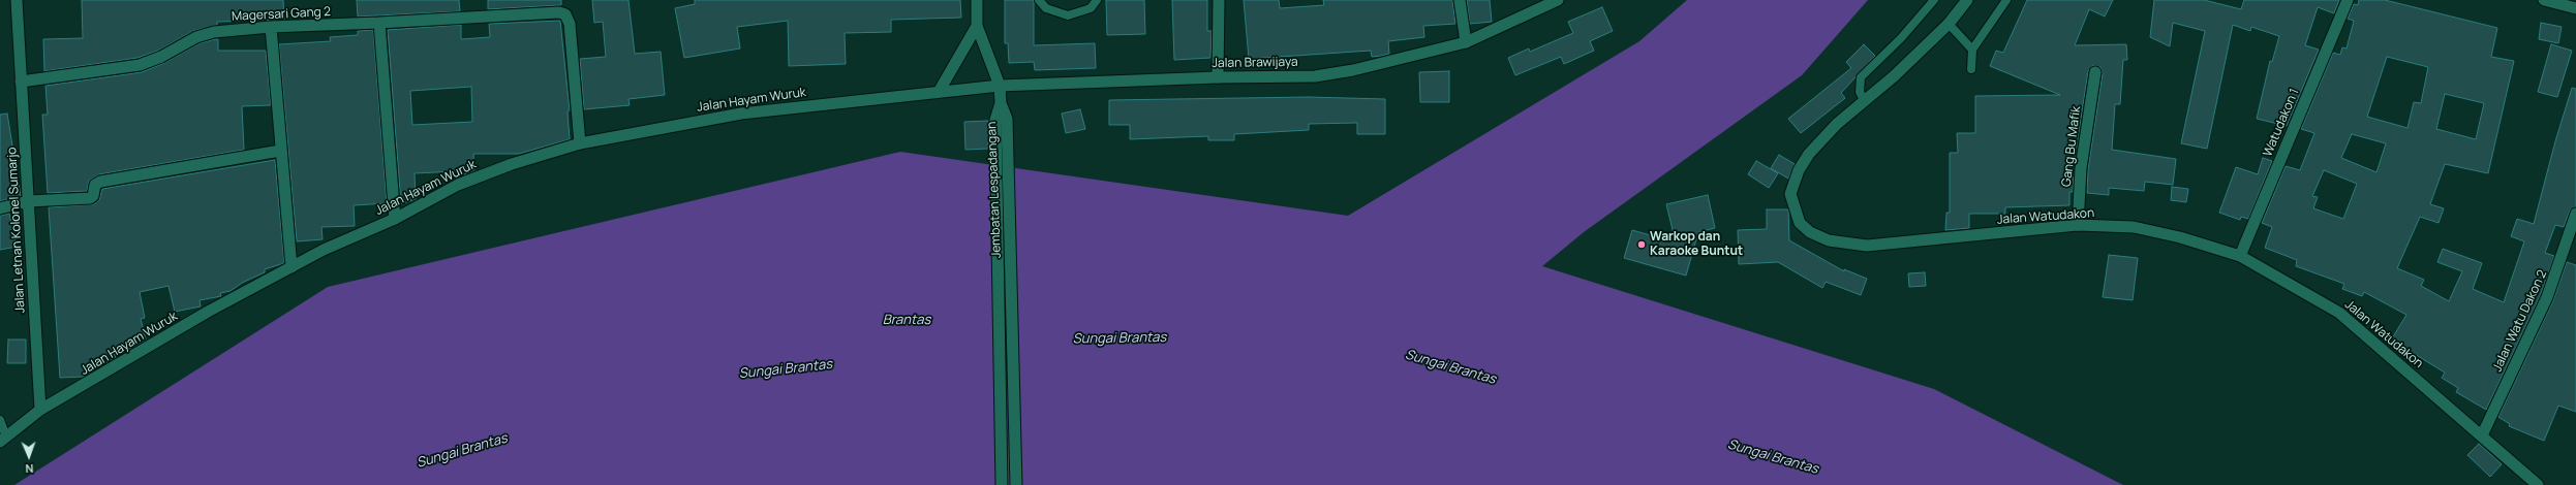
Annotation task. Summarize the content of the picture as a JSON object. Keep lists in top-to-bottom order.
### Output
{
  "streets": {
    "street": [
      "Magersari Gang 2",
      "Jalan Brawijaya",
      "Jalan Hayam Wuruk",
      "Watudakon 1",
      "Gang Bu Mafik",
      "Jembatan Lespadangan",
      "Jalan Watudakon",
      "Jalan Letnan Kolonel Sumarjo",
      "Jalan Watu Dakon 2"
    ]
  },
  "crossings": [
    ["Magersari Gang 2", "Jalan Hayam Wuruk"],
    ["Magersari Gang 2", "Jalan Letnan Kolonel Sumarjo"],
    ["Jalan Brawijaya", "Jalan Hayam Wuruk"],
    ["Jalan Brawijaya", "Jembatan Lespadangan"],
    ["Jalan Hayam Wuruk", "Jalan Letnan Kolonel Sumarjo"],
    ["Watudakon 1", "Jalan Watudakon"],
    ["Gang Bu Mafik", "Jalan Watudakon"],
    ["Jalan Watudakon", "Jalan Watu Dakon 2"]
  ],
  "water": ["Brantas", "Sungai Brantas"],
  "places": ["Warkop dan Karaoke Buntut"],
  "north": "bottom"
}
